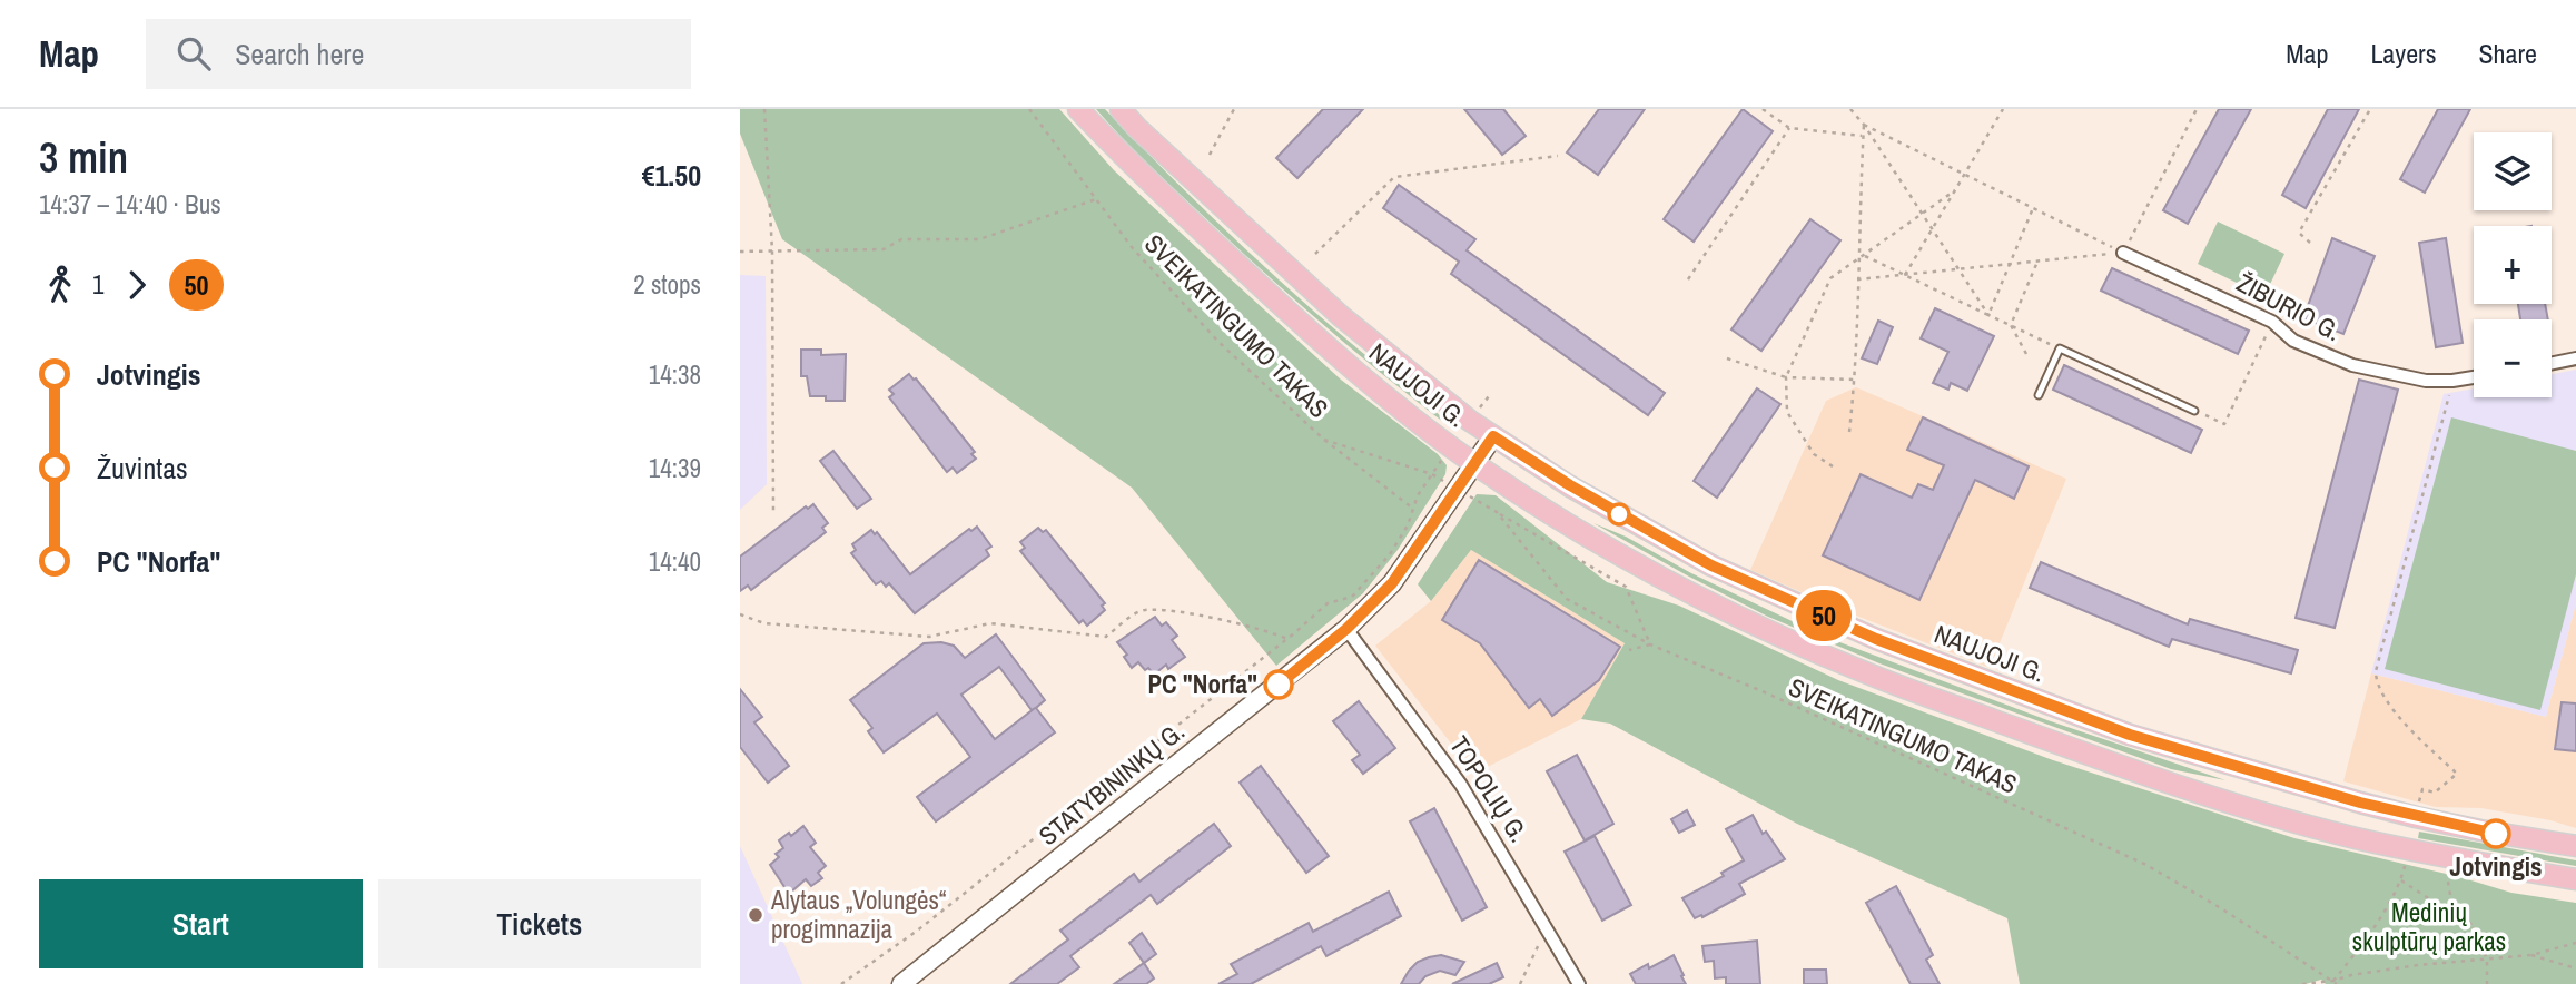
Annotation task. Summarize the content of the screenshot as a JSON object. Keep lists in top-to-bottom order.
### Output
{
  "streets": {
    "main road": ["NAUJOJI G."],
    "street": ["ŽIBURIO G.", "STATYBININKŲ G.", "TOPOLIŲ G."],
    "path": ["SVEIKATINGUMO TAKAS"]
  },
  "crossings": [
    ["NAUJOJI G.", "STATYBININKŲ G."],
    ["STATYBININKŲ G.", "TOPOLIŲ G."]
  ],
  "parks": ["Medinių skulptūrų parkas"],
  "places": ["PC \"Norfa\"", "Jotvingis", "Alytaus „Volungės“ progimnazija"],
  "lines": ["bus line 50"],
  "page": {
    "header": "Map",
    "search": "Search here",
    "nav": ["Map", "Layers", "Share"],
    "heading": ["3 min", "14:37 – 14:40 · Bus", "€1.50"],
    "on_map": "50",
    "map_buttons": ["+", "−"],
    "legs": ["1", "50", "2 stops"],
    "list": [
      {
        "name": "Jotvingis",
        "value": "14:38"
      },
      {
        "name": "Žuvintas",
        "value": "14:39"
      },
      {
        "name": "PC \"Norfa\"",
        "value": "14:40"
      }
    ],
    "buttons": ["Start", "Tickets"]
  }
}
